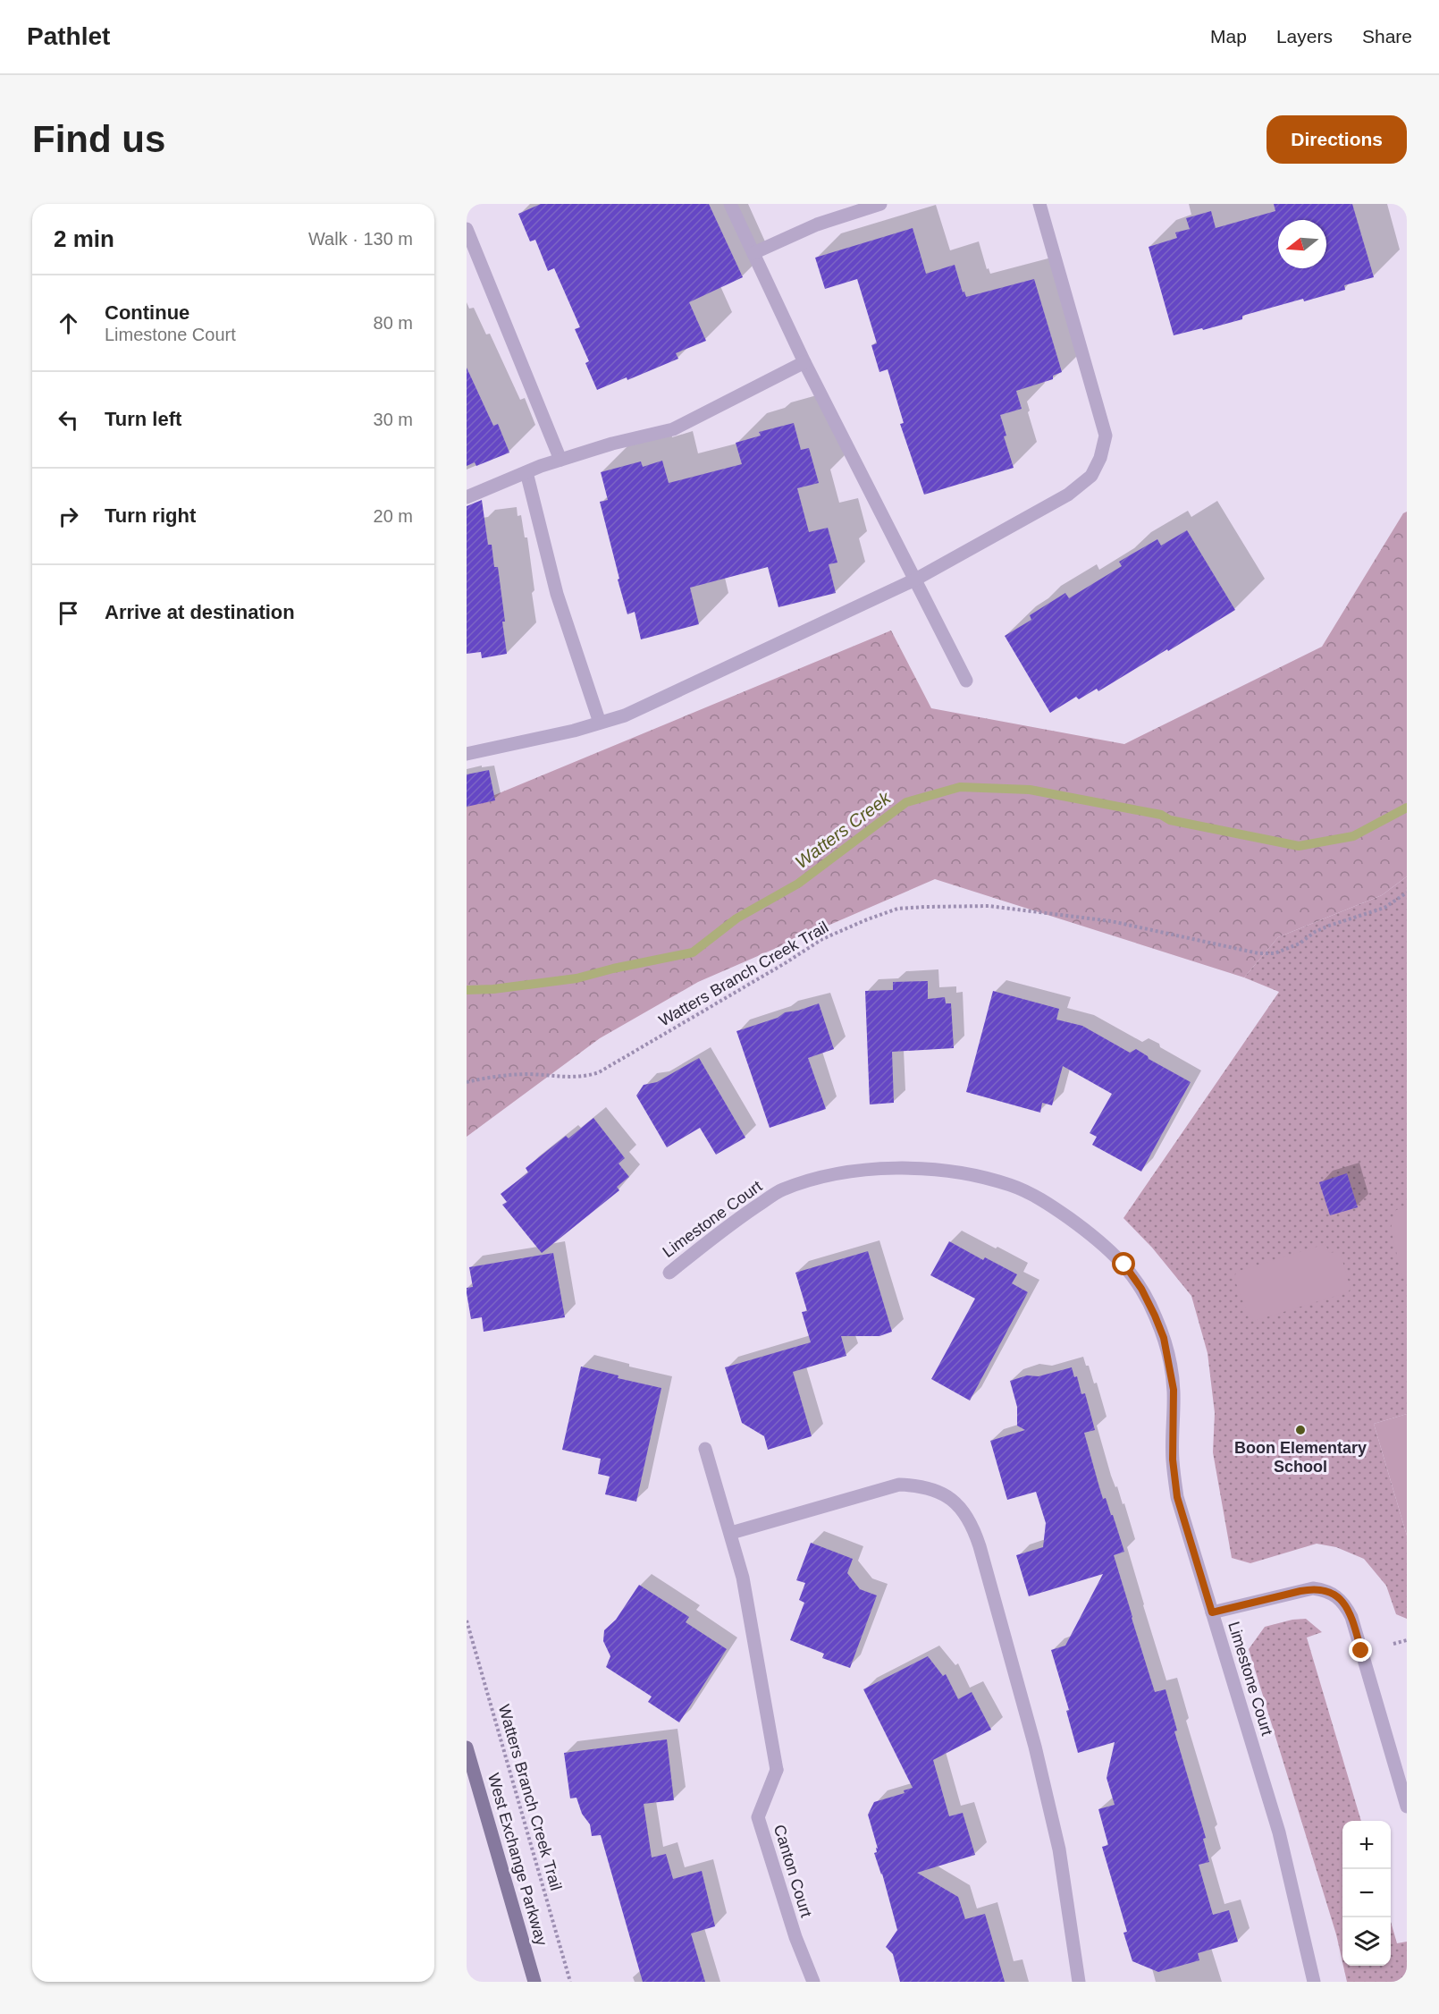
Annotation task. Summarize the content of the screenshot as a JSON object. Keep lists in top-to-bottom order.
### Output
{
  "streets": {
    "main road": ["West Exchange Parkway"],
    "street": ["Limestone Court", "Canton Court"],
    "path": ["Watters Branch Creek Trail"]
  },
  "water": ["Watters Creek"],
  "places": ["Boon Elementary School"],
  "north": "left",
  "page": {
    "header": "Pathlet",
    "nav": ["Map", "Layers", "Share"],
    "buttons": "Directions",
    "title": "Find us",
    "heading": ["2 min", "Walk · 130 m"],
    "list": [
      ["Continue", "Limestone Court", "80 m"],
      ["Turn left", "30 m"],
      ["Turn right", "20 m"],
      "Arrive at destination"
    ],
    "map_buttons": ["+", "−"]
  }
}
